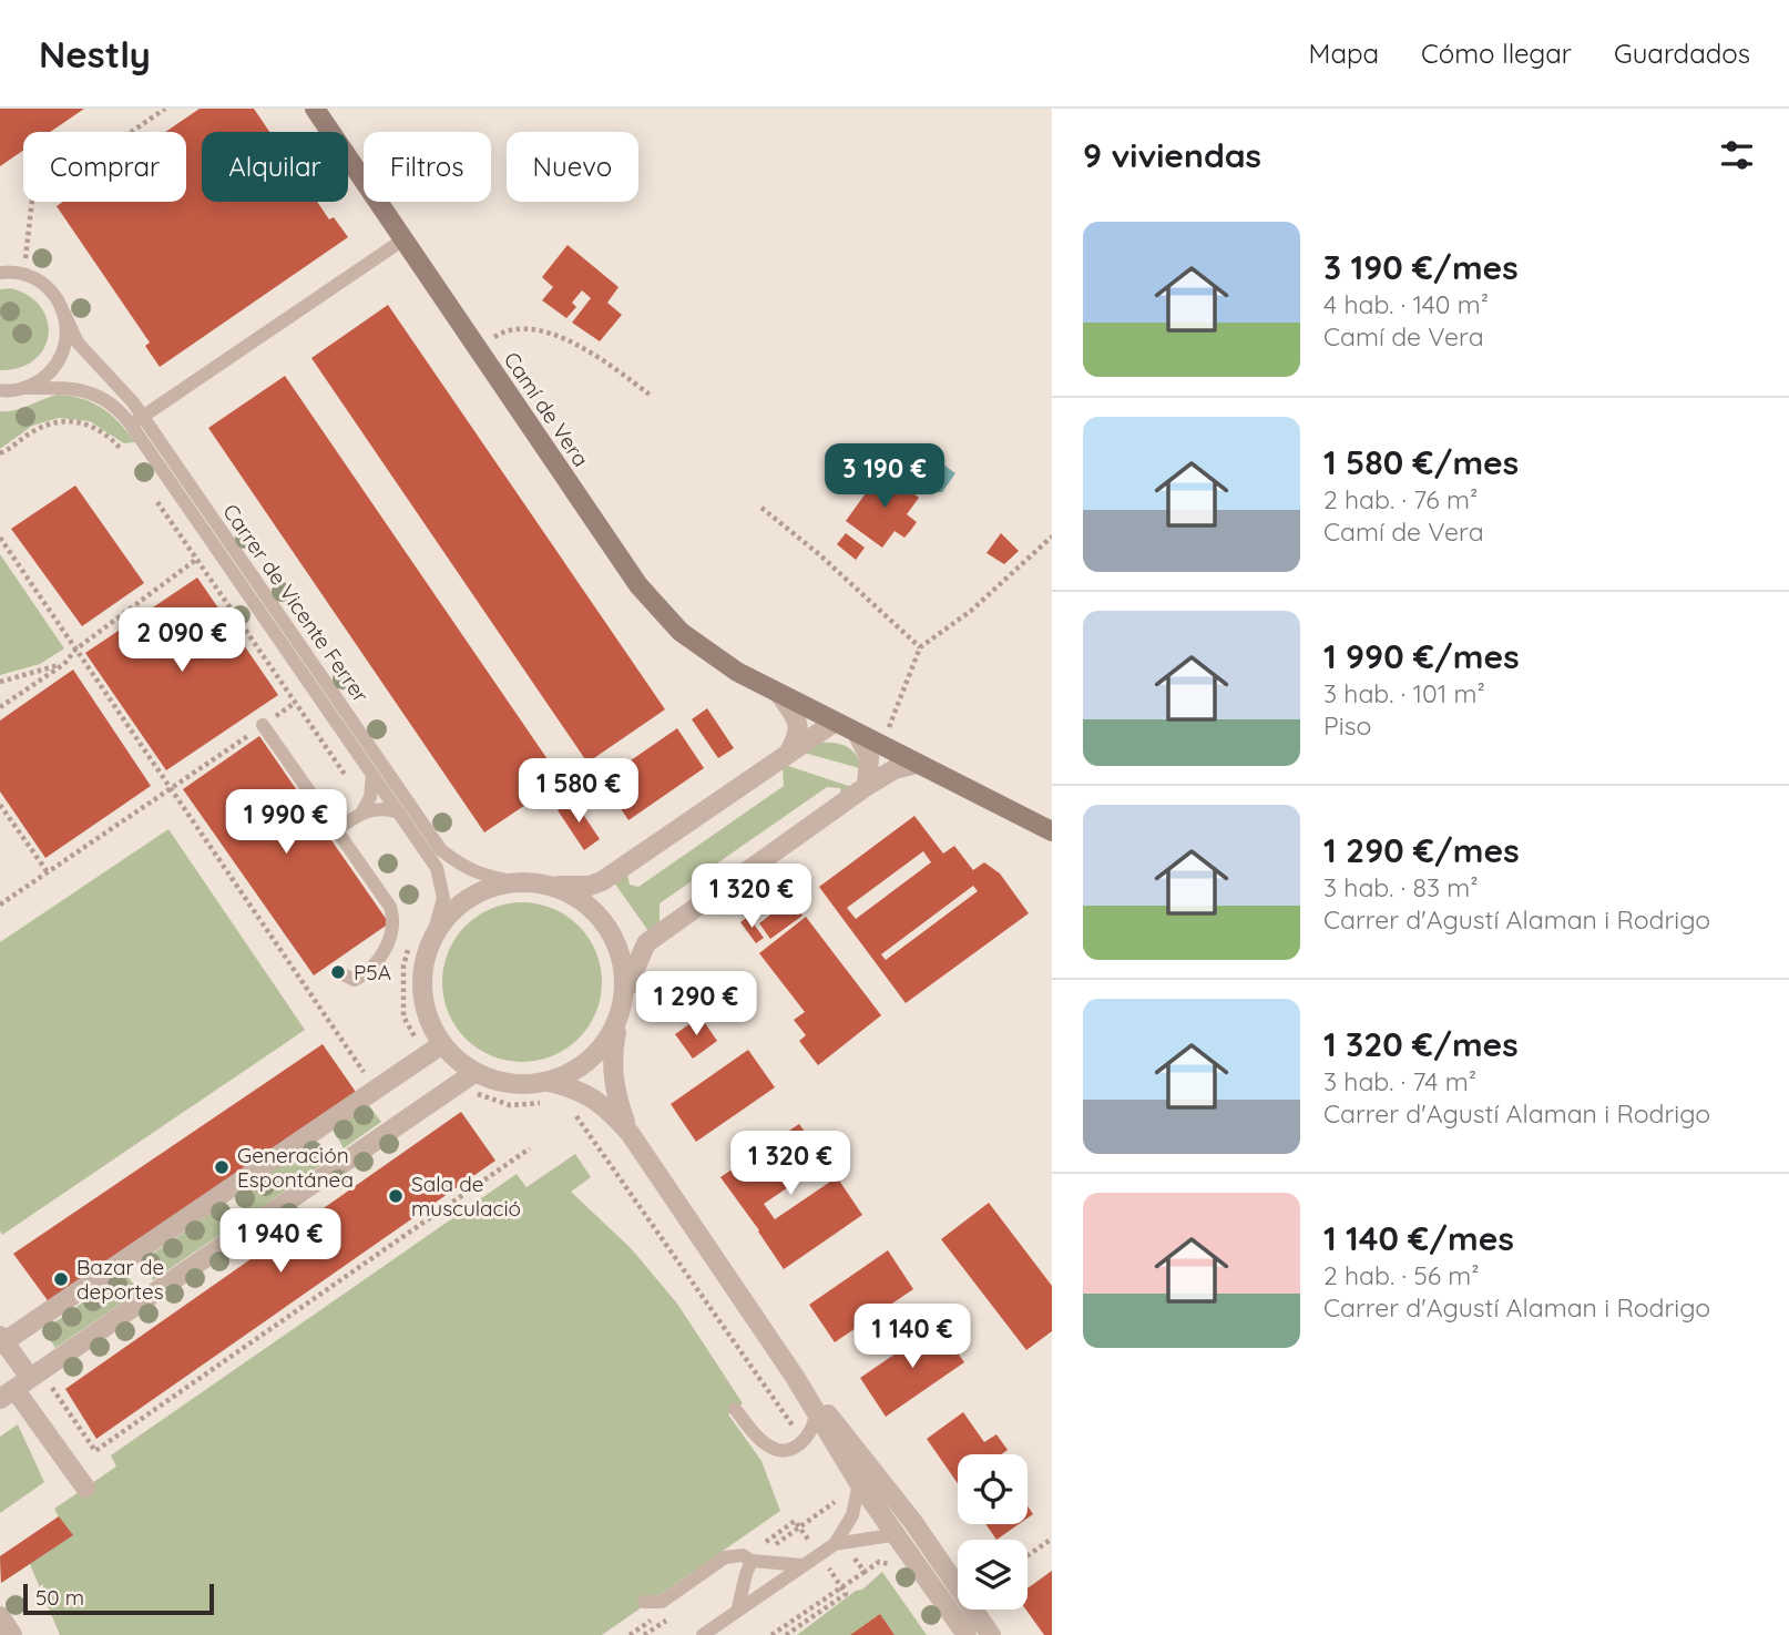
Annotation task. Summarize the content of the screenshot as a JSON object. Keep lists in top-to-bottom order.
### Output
{
  "streets": {
    "street": ["Camí de Vera"],
    "lane": ["Carrer de Vicente Ferrer"]
  },
  "places": [
    "P5A",
    "Generación Espontánea",
    "Sala de musculació",
    "Bazar de deportes"
  ],
  "scale_bar": "50 m",
  "page": {
    "header": "Nestly",
    "nav": ["Mapa", "Cómo llegar", "Guardados"],
    "heading": "9 viviendas",
    "chip": [
      "Comprar",
      "Alquilar",
      "Filtros",
      "Nuevo"
    ],
    "list": [
      {
        "name": "3 190 €/mes",
        "note": "4 hab. · 140 m² · Camí de Vera"
      },
      {
        "name": "1 580 €/mes",
        "note": "2 hab. · 76 m² · Camí de Vera"
      },
      {
        "name": "1 990 €/mes",
        "note": "3 hab. · 101 m² · Piso"
      },
      {
        "name": "1 290 €/mes",
        "note": "3 hab. · 83 m² · Carrer d'Agustí Alaman i Rodrigo"
      },
      {
        "name": "1 320 €/mes",
        "note": "3 hab. · 74 m² · Carrer d'Agustí Alaman i Rodrigo"
      },
      {
        "name": "1 140 €/mes",
        "note": "2 hab. · 56 m² · Carrer d'Agustí Alaman i Rodrigo"
      }
    ],
    "price": [
      "3 190 €",
      "2 090 €",
      "1 580 €",
      "1 990 €",
      "1 320 €",
      "1 290 €",
      "1 320 €",
      "1 940 €",
      "1 140 €"
    ],
    "scale": "50 m"
  }
}
